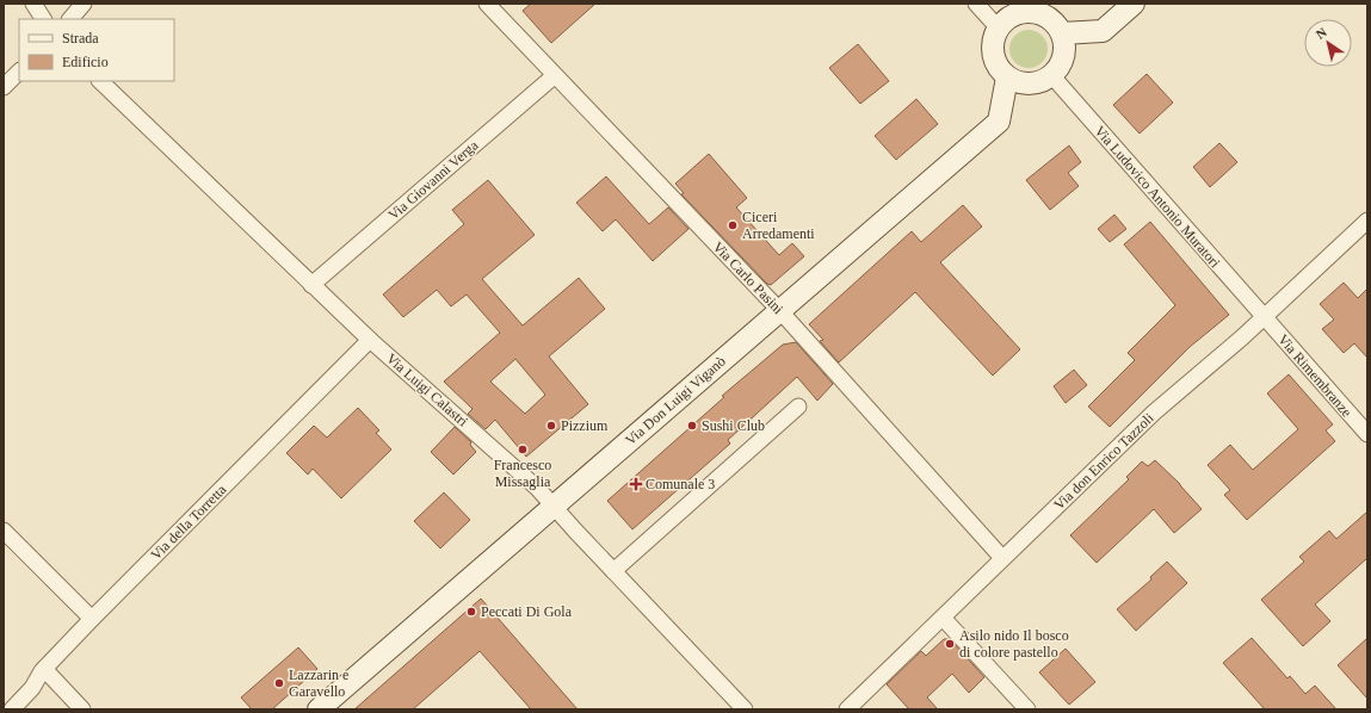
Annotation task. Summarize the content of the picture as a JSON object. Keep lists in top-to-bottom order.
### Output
{
  "streets": {
    "street": [
      "Via Giovanni Verga",
      "Via Ludovico Antonio Muratori",
      "Via Carlo Pasini",
      "Via Rimembranze",
      "Via Luigi Calastri",
      "Via Don Luigi Viganò",
      "Via don Enrico Tazzoli",
      "Via della Torretta"
    ]
  },
  "crossings": [
    ["Via Giovanni Verga", "Via Carlo Pasini"],
    ["Via Giovanni Verga", "Via Luigi Calastri"],
    ["Via Ludovico Antonio Muratori", "Via Rimembranze"],
    ["Via Ludovico Antonio Muratori", "Via Don Luigi Viganò"],
    ["Via Ludovico Antonio Muratori", "Via don Enrico Tazzoli"],
    ["Via Carlo Pasini", "Via Don Luigi Viganò"],
    ["Via Carlo Pasini", "Via don Enrico Tazzoli"],
    ["Via Rimembranze", "Via don Enrico Tazzoli"],
    ["Via Luigi Calastri", "Via Don Luigi Viganò"],
    ["Via Luigi Calastri", "Via della Torretta"]
  ],
  "places": {
    "other": [
      "Ciceri Arredamenti",
      "Pizzium",
      "Sushi Club",
      "Francesco Missaglia",
      "Peccati Di Gola",
      "Asilo nido Il bosco di colore pastello",
      "Lazzarin e Garavello"
    ],
    "health": ["Comunale 3"]
  },
  "legend": ["Strada", "Edificio"],
  "north": "top left"
}
